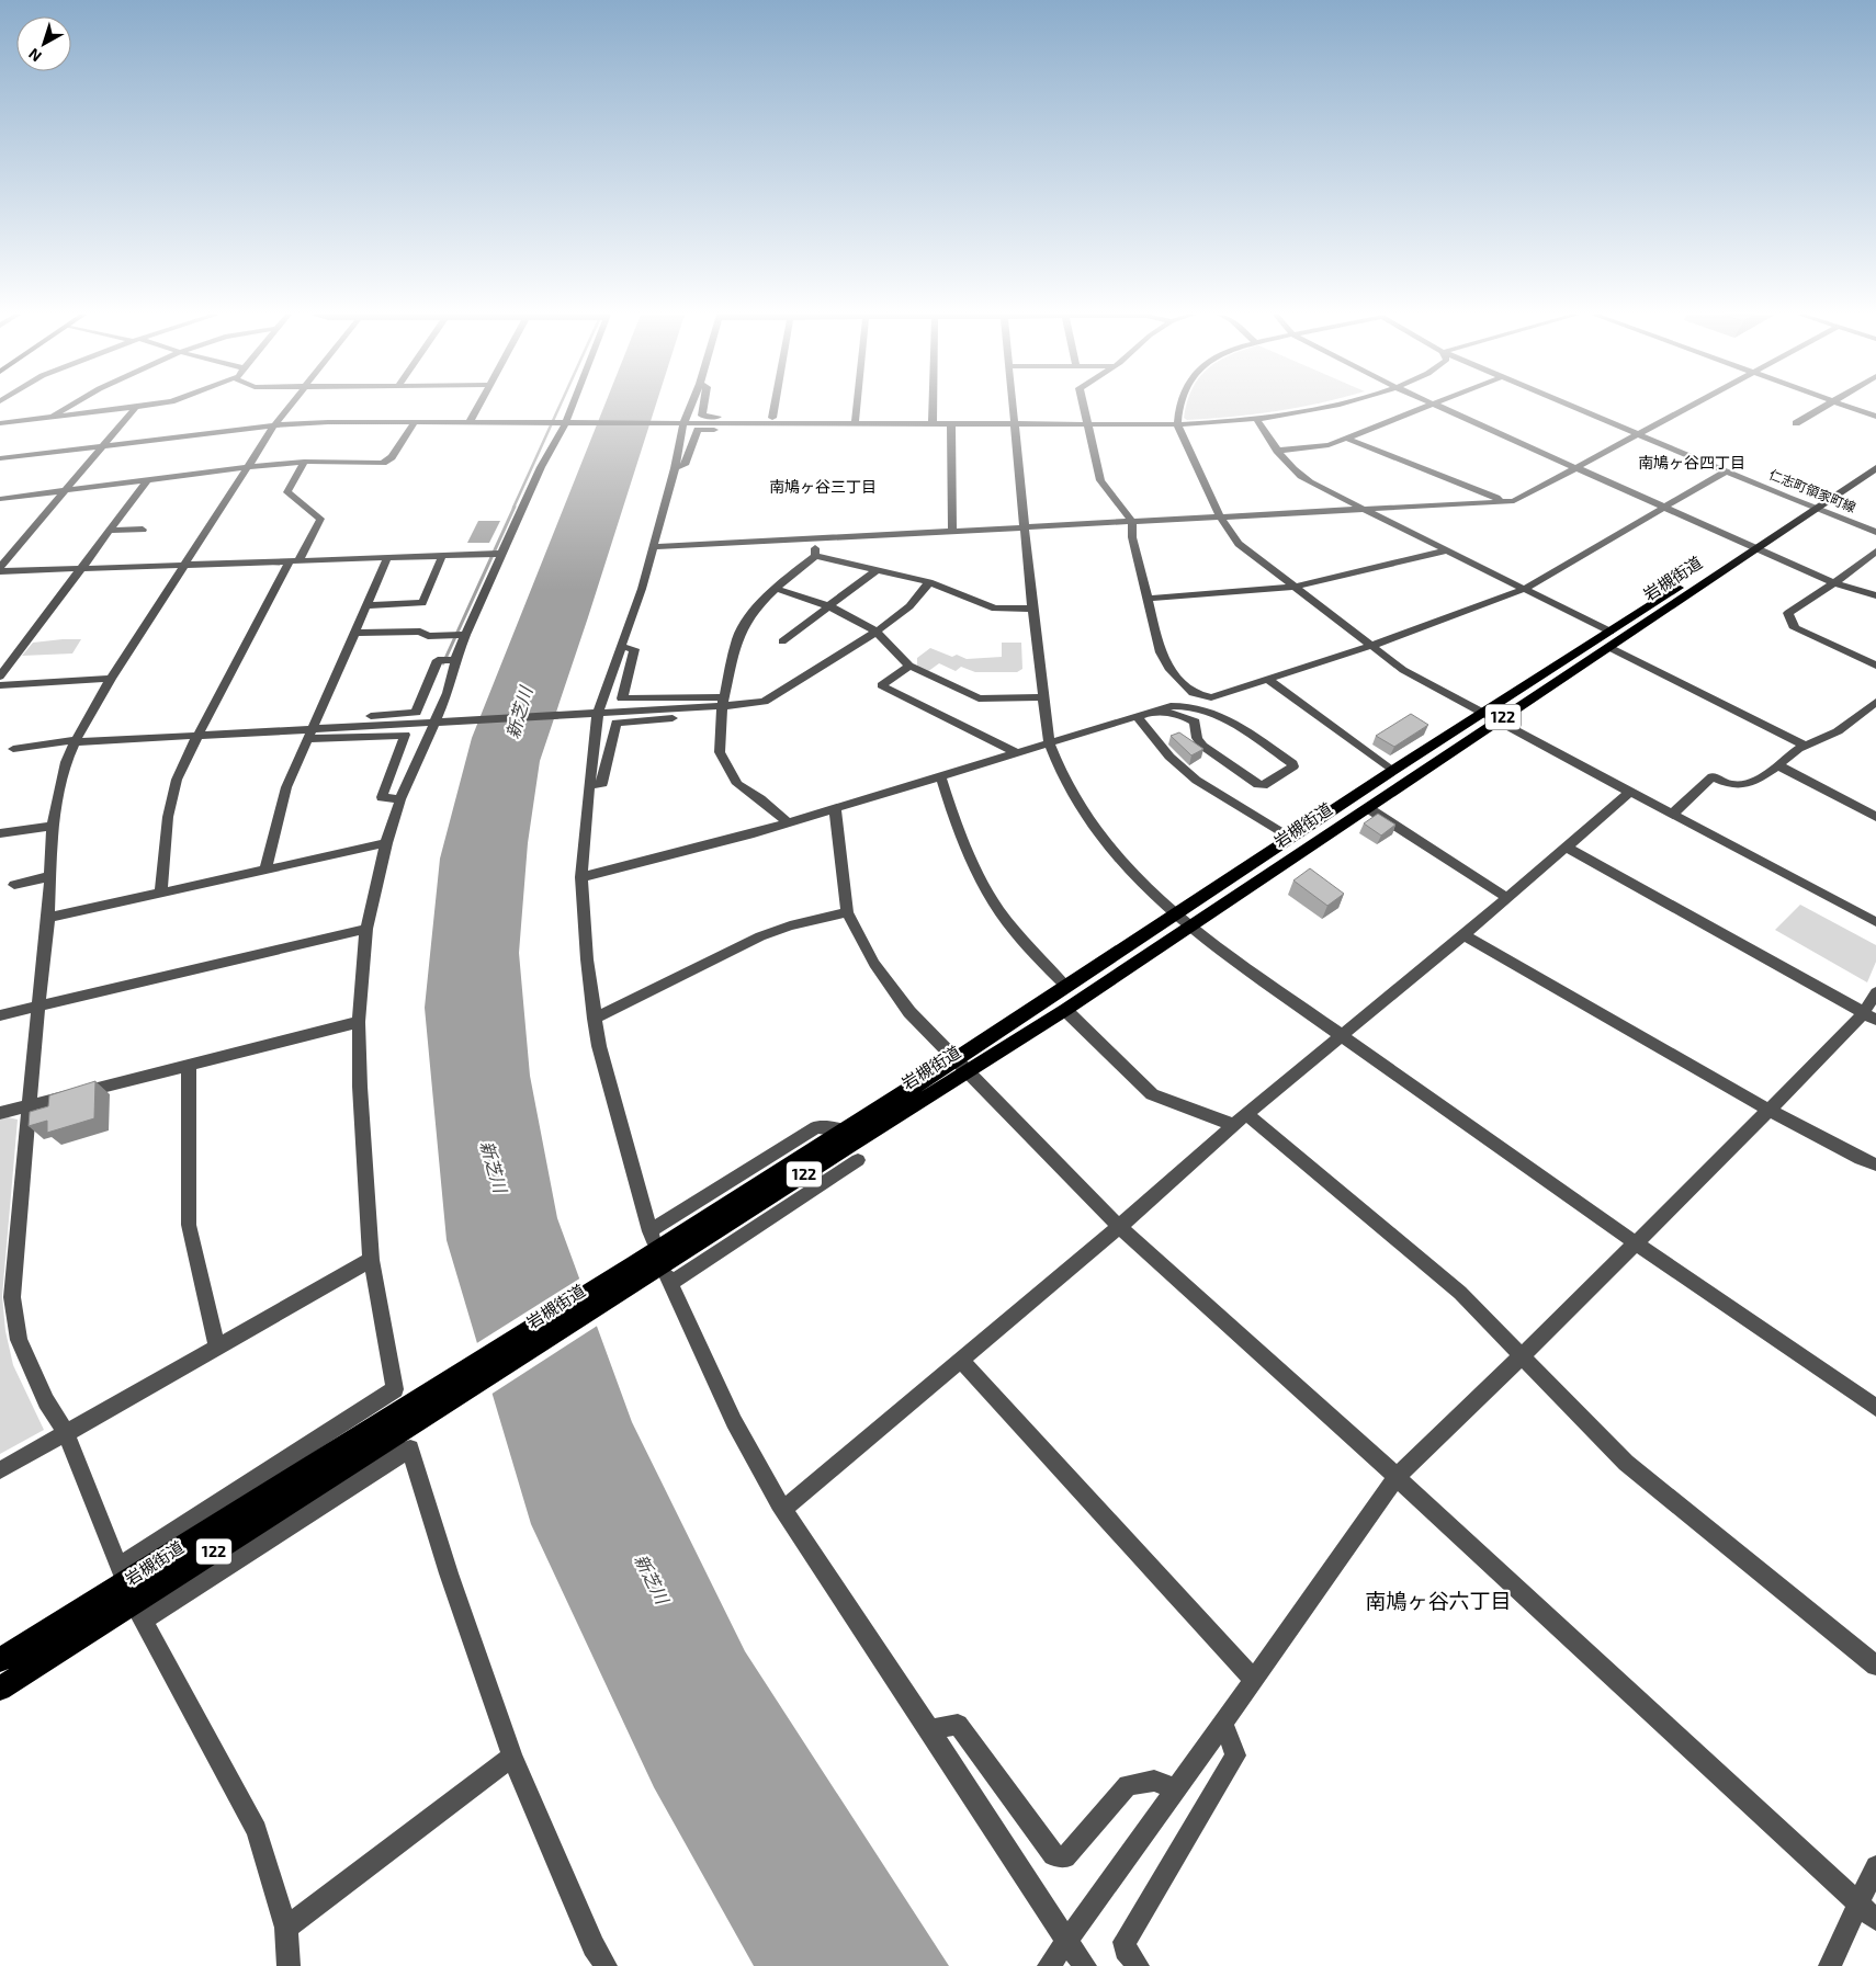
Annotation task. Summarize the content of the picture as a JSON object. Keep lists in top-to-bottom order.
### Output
{
  "streets": {
    "highway": ["岩槻街道", "122"],
    "street": ["仁志町領家町線"]
  },
  "crossings": [
    ["仁志町領家町線", "岩槻街道"]
  ],
  "districts": ["南鳩ヶ谷四丁目", "南鳩ヶ谷三丁目", "南鳩ヶ谷六丁目"],
  "water": ["新芝川"],
  "north": "bottom left"
}
